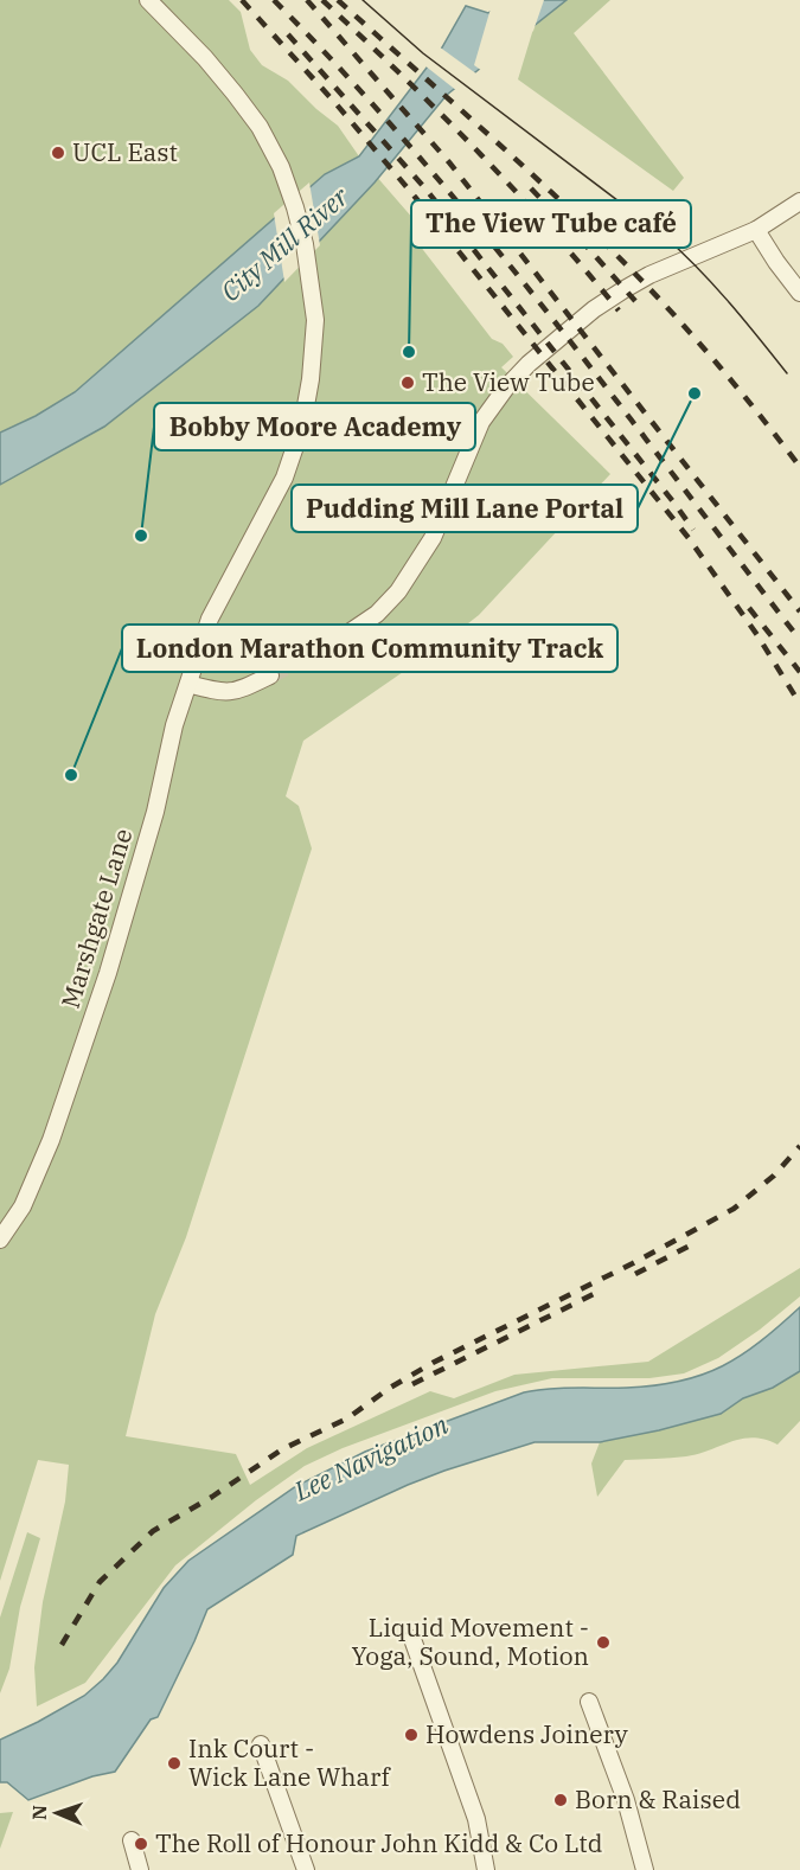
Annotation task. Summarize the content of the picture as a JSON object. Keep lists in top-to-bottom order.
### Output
{
  "streets": {
    "street": ["Marshgate Lane"]
  },
  "water": ["City Mill River", "Lee Navigation"],
  "places": [
    "UCL East",
    "The View Tube café",
    "The View Tube",
    "Pudding Mill Lane Portal",
    "Bobby Moore Academy",
    "London Marathon Community Track",
    "Liquid Movement - Yoga, Sound, Motion",
    "Howdens Joinery",
    "Ink Court - Wick Lane Wharf",
    "Born & Raised",
    "The Roll of Honour John Kidd & Co Ltd"
  ],
  "north": "left"
}
